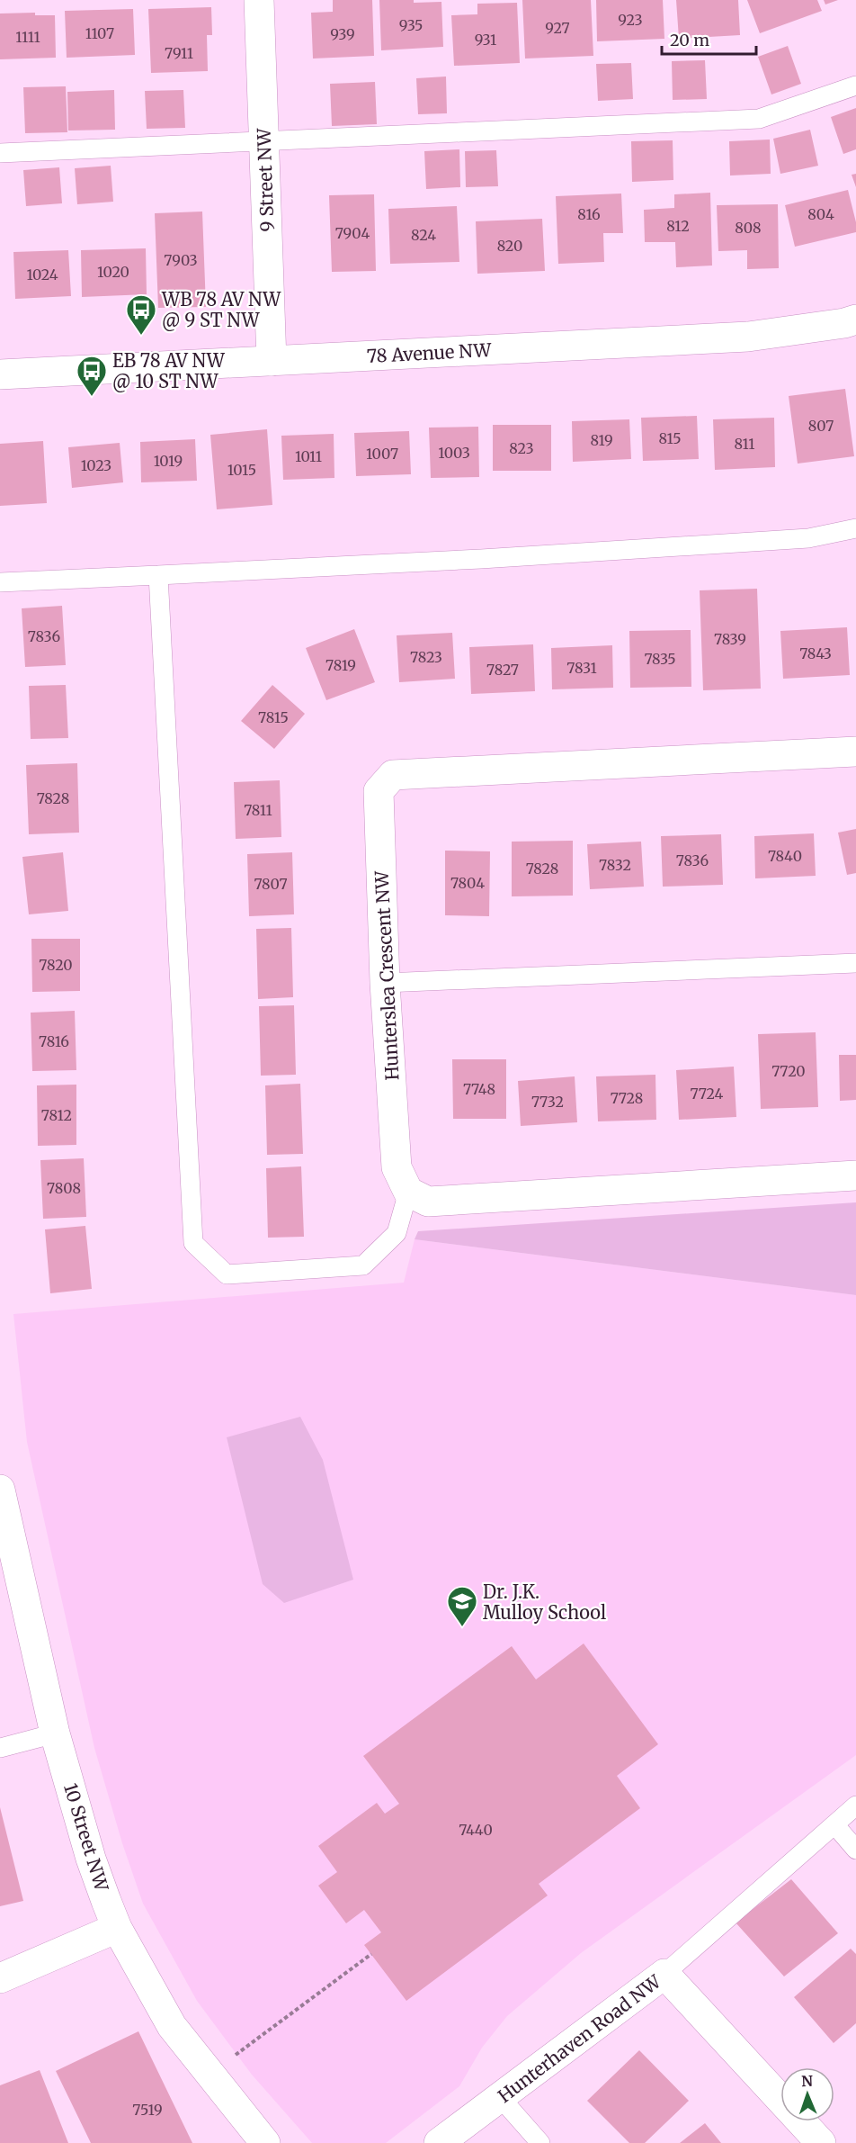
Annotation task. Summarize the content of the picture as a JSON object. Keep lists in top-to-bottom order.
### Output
{
  "streets": {
    "street": [
      "9 Street NW",
      "78 Avenue NW",
      "Hunterslea Crescent NW",
      "10 Street NW",
      "Hunterhaven Road NW"
    ]
  },
  "crossings": [
    ["9 Street NW", "78 Avenue NW"]
  ],
  "places": {
    "bus stop": ["WB 78 AV NW @ 9 ST NW", "EB 78 AV NW @ 10 ST NW"],
    "school or university": ["Dr. J.K. Mulloy School"]
  },
  "house_numbers": [
    "923",
    "935",
    "927",
    "1107",
    "939",
    "1111",
    "931",
    "7911",
    "816",
    "804",
    "812",
    "808",
    "7904",
    "824",
    "820",
    "7903",
    "1020",
    "1024",
    "807",
    "815",
    "819",
    "811",
    "823",
    "1003",
    "1007",
    "1011",
    "1019",
    "1023",
    "1015",
    "7836",
    "7839",
    "7843",
    "7823",
    "7835",
    "7819",
    "7831",
    "7827",
    "7815",
    "7828",
    "7811",
    "7840",
    "7836",
    "7832",
    "7828",
    "7804",
    "7807",
    "7820",
    "7816",
    "7720",
    "7748",
    "7724",
    "7728",
    "7732",
    "7812",
    "7808",
    "7440",
    "7519"
  ],
  "scale_bar": "20 m",
  "north": "top"
}
